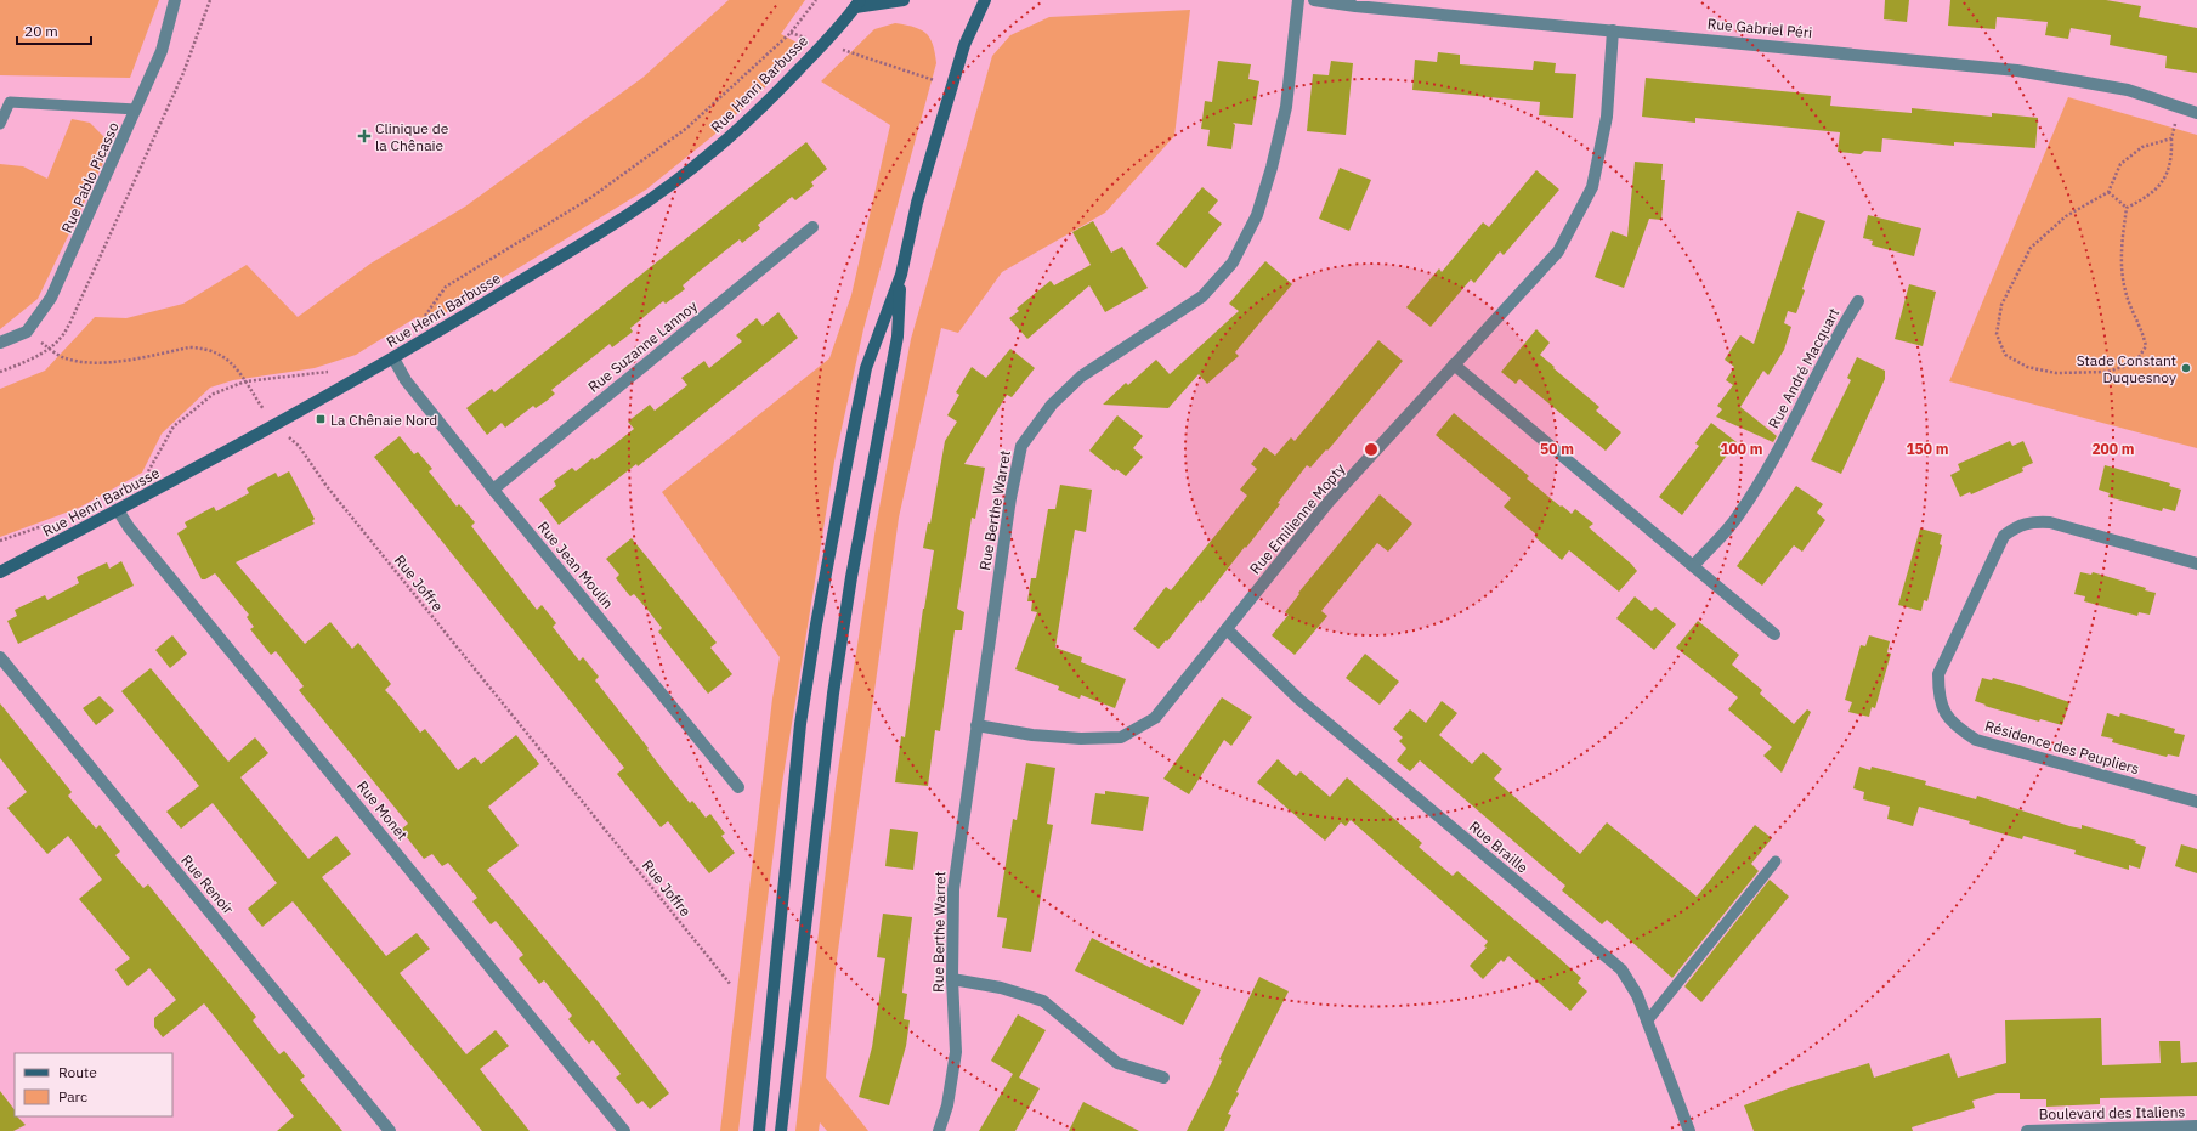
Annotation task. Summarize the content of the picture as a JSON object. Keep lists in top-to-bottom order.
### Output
{
  "streets": {
    "main road": ["Rue Henri Barbusse"],
    "street": [
      "Rue Gabriel Péri",
      "Rue Pablo Picasso",
      "Rue Suzanne Lannoy",
      "Rue André Macquart",
      "Rue Berthe Warret",
      "Rue Emilienne Mopty",
      "Rue Jean Moulin",
      "Résidence des Peupliers",
      "Rue Monet",
      "Rue Braille",
      "Rue Renoir",
      "Boulevard des Italiens"
    ],
    "path": ["Rue Joffre"]
  },
  "crossings": [
    ["Rue Gabriel Péri", "Rue Emilienne Mopty"],
    ["Rue Henri Barbusse", "Rue Jean Moulin"],
    ["Rue Henri Barbusse", "Rue Joffre"],
    ["Rue Henri Barbusse", "Rue Monet"],
    ["Rue Pablo Picasso", "Rue Joffre"],
    ["Rue Suzanne Lannoy", "Rue Jean Moulin"],
    ["Rue Berthe Warret", "Rue Emilienne Mopty"],
    ["Rue Emilienne Mopty", "Rue Braille"]
  ],
  "places": {
    "health": ["Clinique de la Chênaie"],
    "other": ["Stade Constant Duquesnoy"],
    "transit": ["La Chênaie Nord"]
  },
  "legend": ["Route", "Parc"],
  "scale_bar": "20 m",
  "rings": [
    "50 m",
    "100 m",
    "150 m",
    "200 m"
  ]
}
